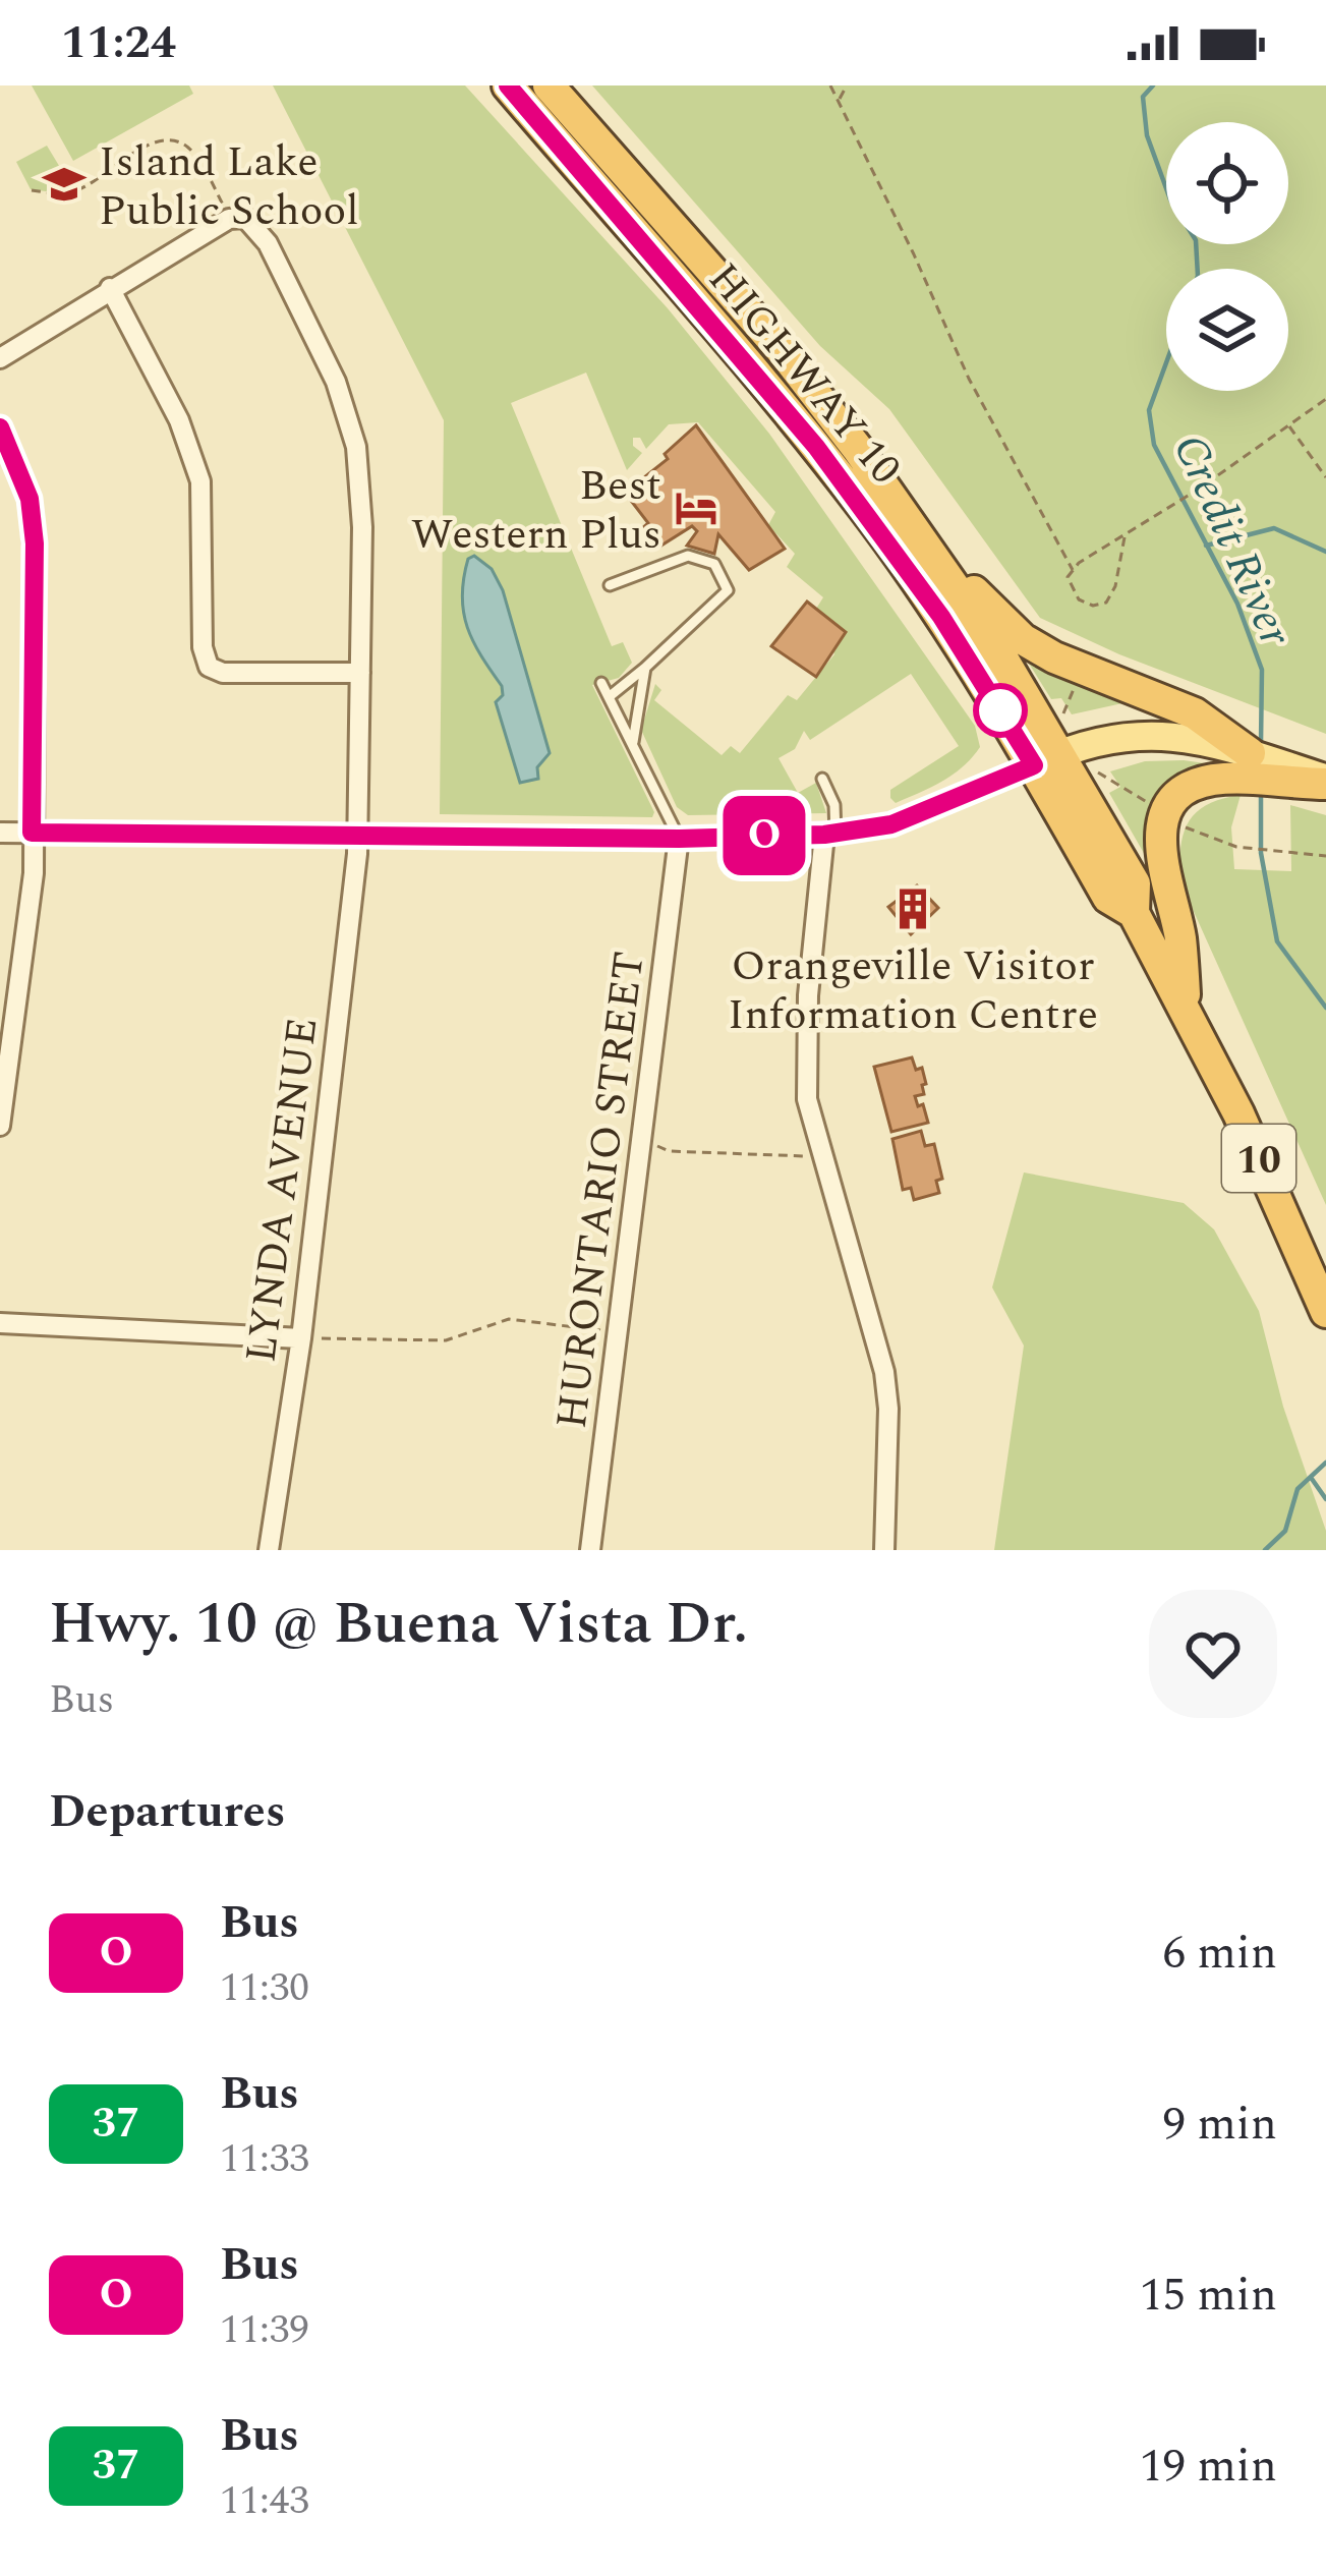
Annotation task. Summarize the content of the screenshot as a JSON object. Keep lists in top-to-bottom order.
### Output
{
  "streets": {
    "highway": ["HIGHWAY 10", "10"],
    "street": ["LYNDA AVENUE", "HURONTARIO STREET"]
  },
  "water": ["Credit River"],
  "places": {
    "school or university": ["Island Lake Public School"],
    "hotel": ["Best Western Plus"],
    "building": ["Orangeville Visitor Information Centre"]
  },
  "lines": ["bus line O"],
  "page": {
    "status": "11:24",
    "on_map": "O",
    "heading": [
      ["Hwy. 10 @ Buena Vista Dr.", "Bus"],
      "Departures"
    ],
    "list": [
      {
        "mark": "O",
        "name": "Bus",
        "note": "11:30",
        "value": "6 min"
      },
      {
        "mark": "37",
        "name": "Bus",
        "note": "11:33",
        "value": "9 min"
      },
      {
        "mark": "O",
        "name": "Bus",
        "note": "11:39",
        "value": "15 min"
      },
      {
        "mark": "37",
        "name": "Bus",
        "note": "11:43",
        "value": "19 min"
      }
    ]
  }
}
